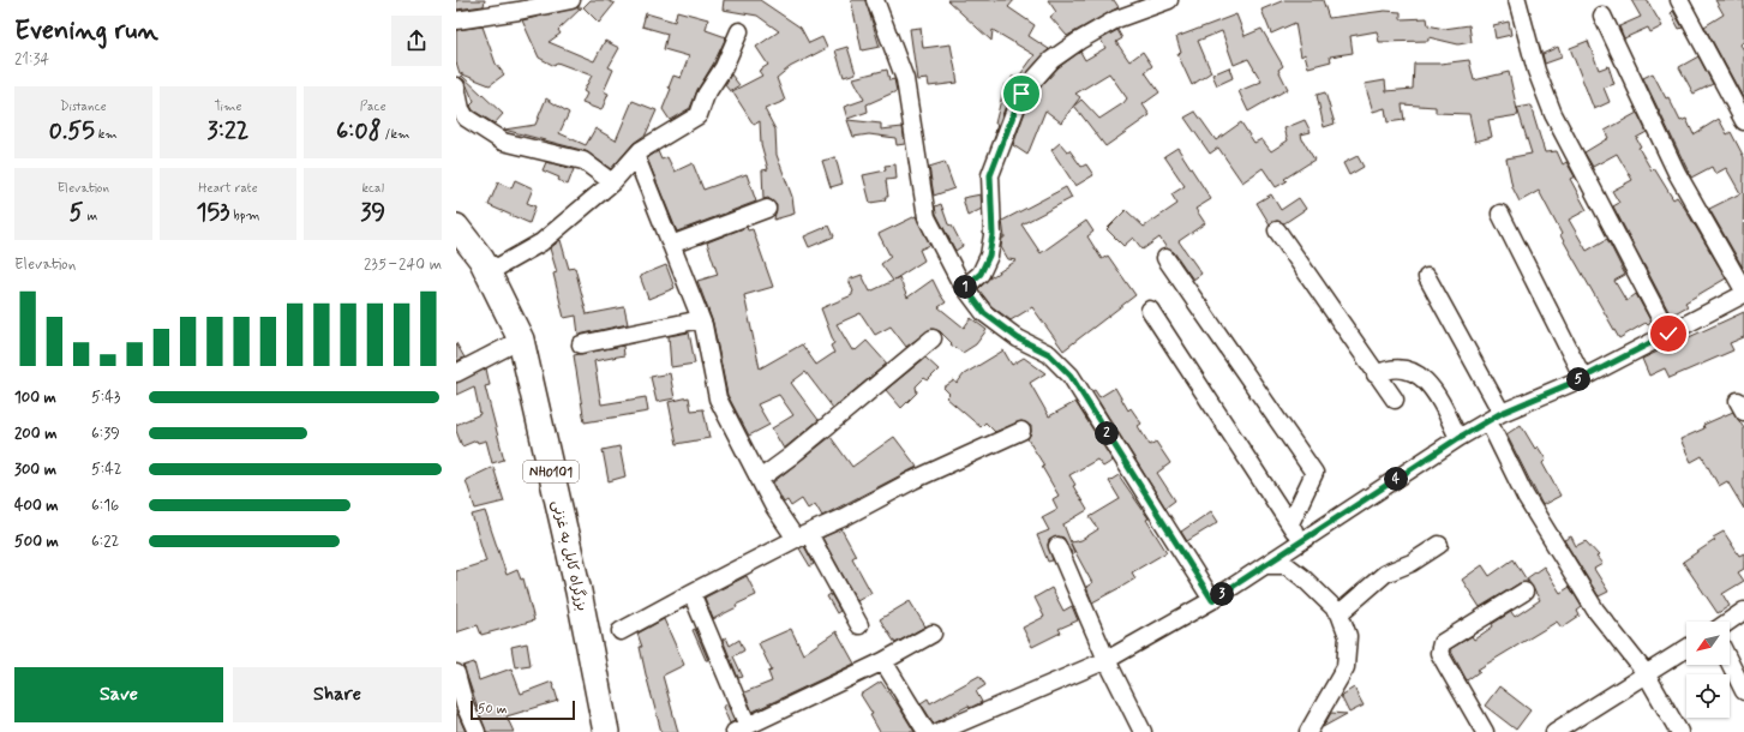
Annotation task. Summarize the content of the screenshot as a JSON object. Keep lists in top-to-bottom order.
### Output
{
  "streets": {
    "highway": ["NH0101", "بزرگراه کابل به غزنی"]
  },
  "scale_bar": "50 m",
  "north": "bottom left",
  "page": {
    "heading": ["Evening run", "21:34"],
    "stats": [
      ["Distance", "0.55 km"],
      ["Time", "3:22"],
      ["Pace", "6:08 /km"],
      ["Elevation", "5 m"],
      ["Heart rate", "153 bpm"],
      ["kcal", "39"]
    ],
    "chart": ["Elevation", "235–240 m"],
    "pins": [
      "1",
      "5",
      "2",
      "4",
      "3"
    ],
    "list": [
      {
        "name": "100 m",
        "note": "5:43"
      },
      {
        "name": "200 m",
        "note": "6:39"
      },
      {
        "name": "300 m",
        "note": "5:42"
      },
      {
        "name": "400 m",
        "note": "6:16"
      },
      {
        "name": "500 m",
        "note": "6:22"
      }
    ],
    "buttons": ["Save", "Share"],
    "scale": "50 m"
  }
}
